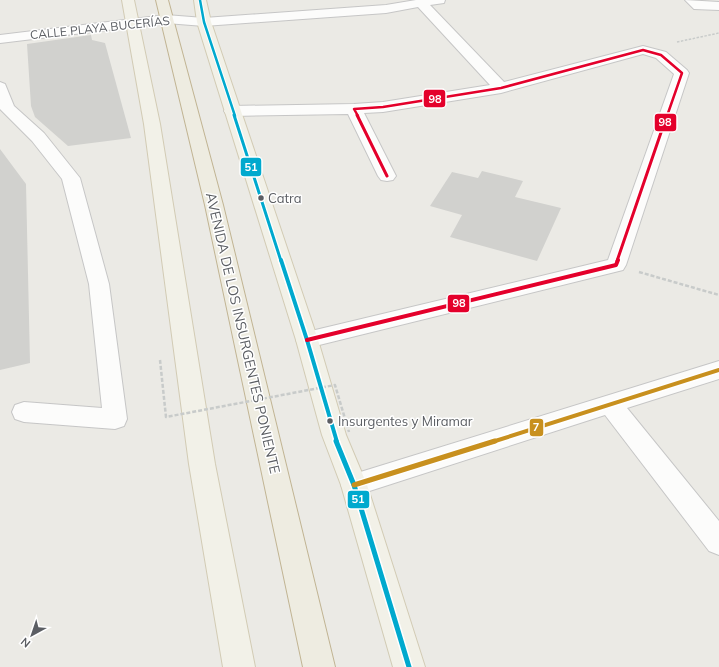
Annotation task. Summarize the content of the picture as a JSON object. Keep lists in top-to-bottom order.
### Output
{
  "streets": {
    "highway": ["AVENIDA DE LOS INSURGENTES PONIENTE"],
    "street": ["CALLE PLAYA BUCERÍAS"]
  },
  "crossings": [
    ["CALLE PLAYA BUCERÍAS", "AVENIDA DE LOS INSURGENTES PONIENTE"]
  ],
  "places": ["Catra", "Insurgentes y Miramar"],
  "lines": ["transit line 51", "transit line 98", "transit line 7"],
  "north": "bottom left"
}
